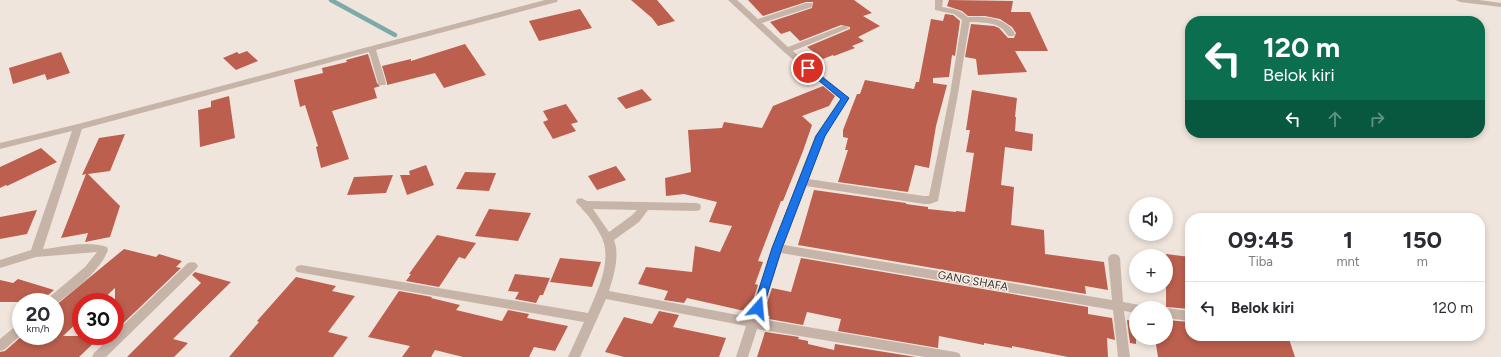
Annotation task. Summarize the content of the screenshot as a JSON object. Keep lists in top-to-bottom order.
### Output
{
  "streets": {
    "street": ["GANG SHAFA"]
  },
  "page": {
    "turn": ["120 m", "Belok kiri"],
    "map_buttons": ["+", "−"],
    "eta": [
      "09:45",
      "Tiba",
      "1",
      "mnt",
      "150",
      "m"
    ],
    "list": [
      {
        "name": "Belok kiri",
        "value": "120 m"
      }
    ],
    "speed": "20 km/h",
    "limit": "30"
  }
}
